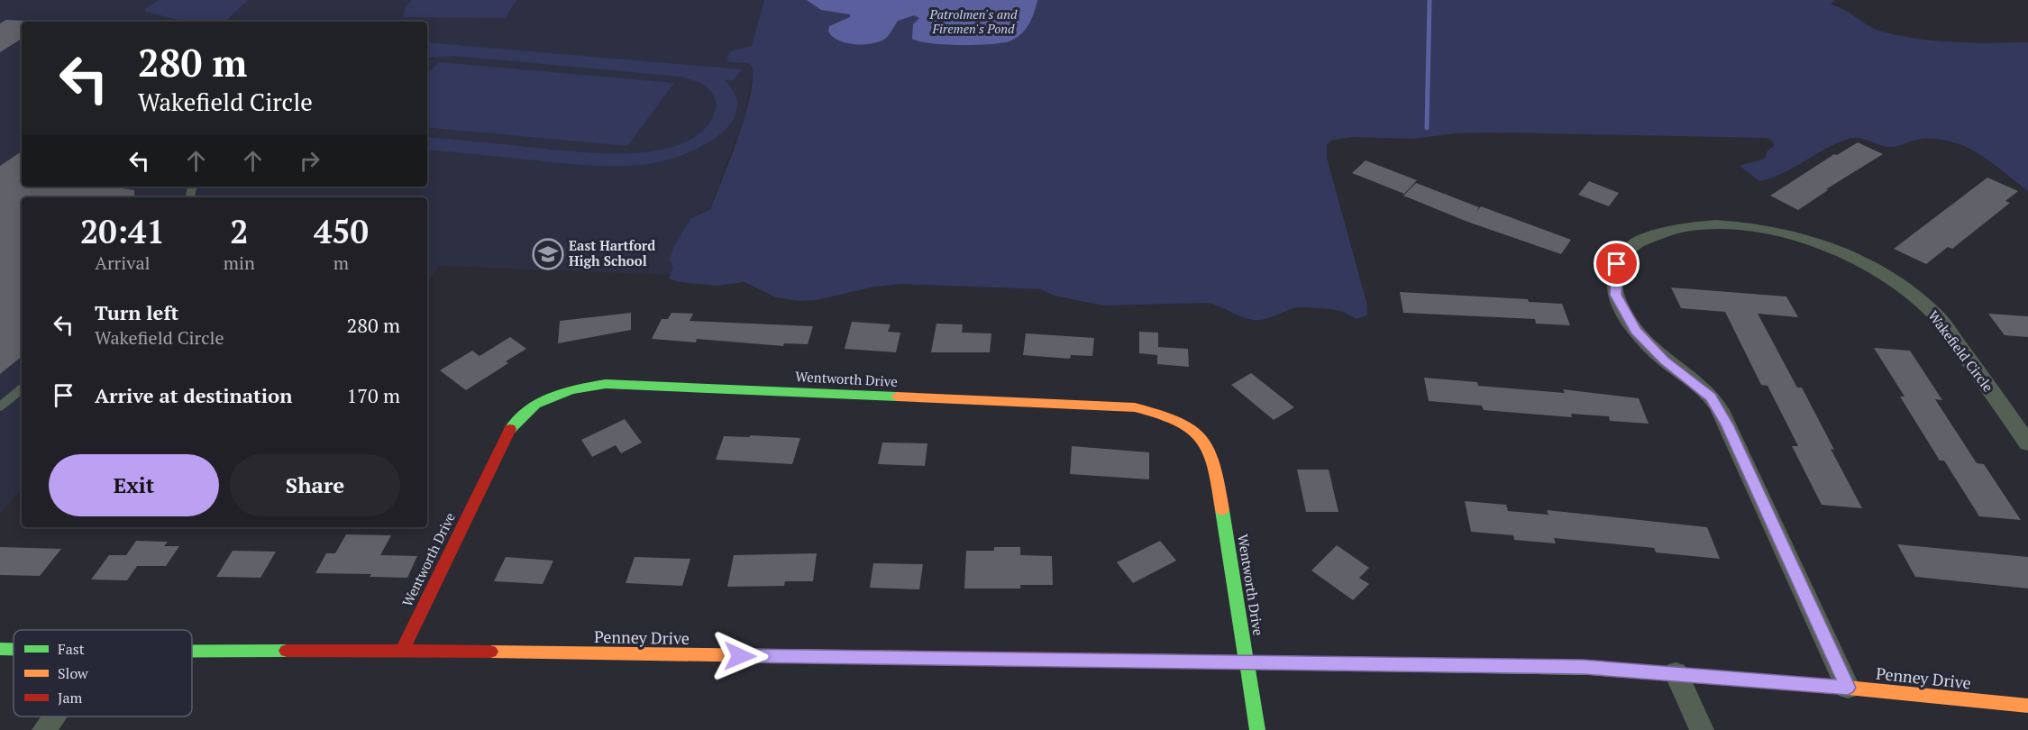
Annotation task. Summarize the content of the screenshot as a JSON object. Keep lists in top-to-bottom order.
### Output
{
  "streets": {
    "street": ["Wakefield Circle", "Wentworth Drive", "Penney Drive"]
  },
  "crossings": [
    ["Wakefield Circle", "Penney Drive"],
    ["Wentworth Drive", "Penney Drive"]
  ],
  "water": ["Patrolmen's and Firemen's Pond"],
  "places": {
    "school or university": ["East Hartford High School"]
  },
  "legend": ["Fast", "Slow", "Jam"],
  "page": {
    "turn": ["280 m", "Wakefield Circle"],
    "eta": [
      "20:41",
      "Arrival",
      "2",
      "min",
      "450",
      "m"
    ],
    "list": [
      {
        "name": "Turn left",
        "note": "Wakefield Circle",
        "value": "280 m"
      },
      {
        "name": "Arrive at destination",
        "value": "170 m"
      }
    ],
    "buttons": ["Exit", "Share"]
  }
}
